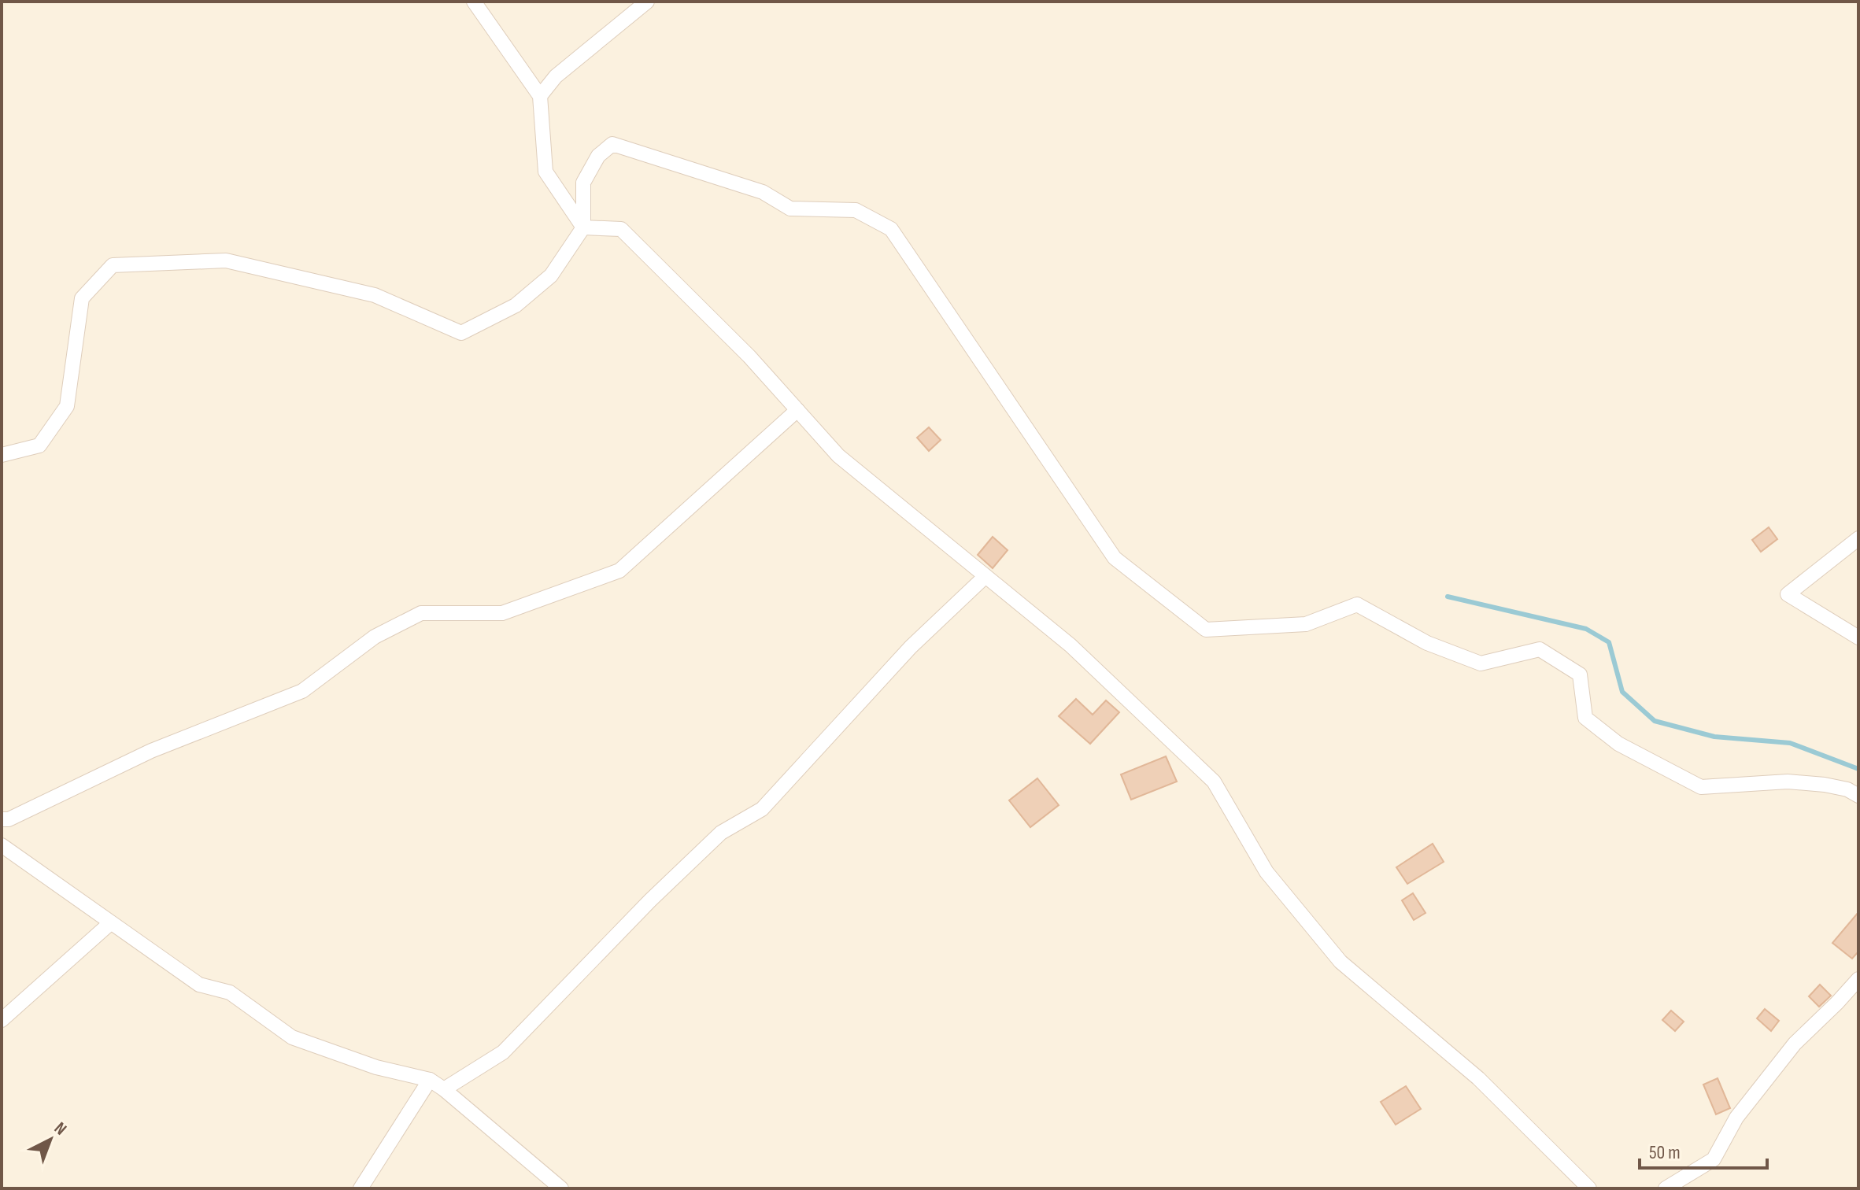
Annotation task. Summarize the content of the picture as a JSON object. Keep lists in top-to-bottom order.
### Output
{
  "scale_bar": "50 m",
  "north": "top right"
}
